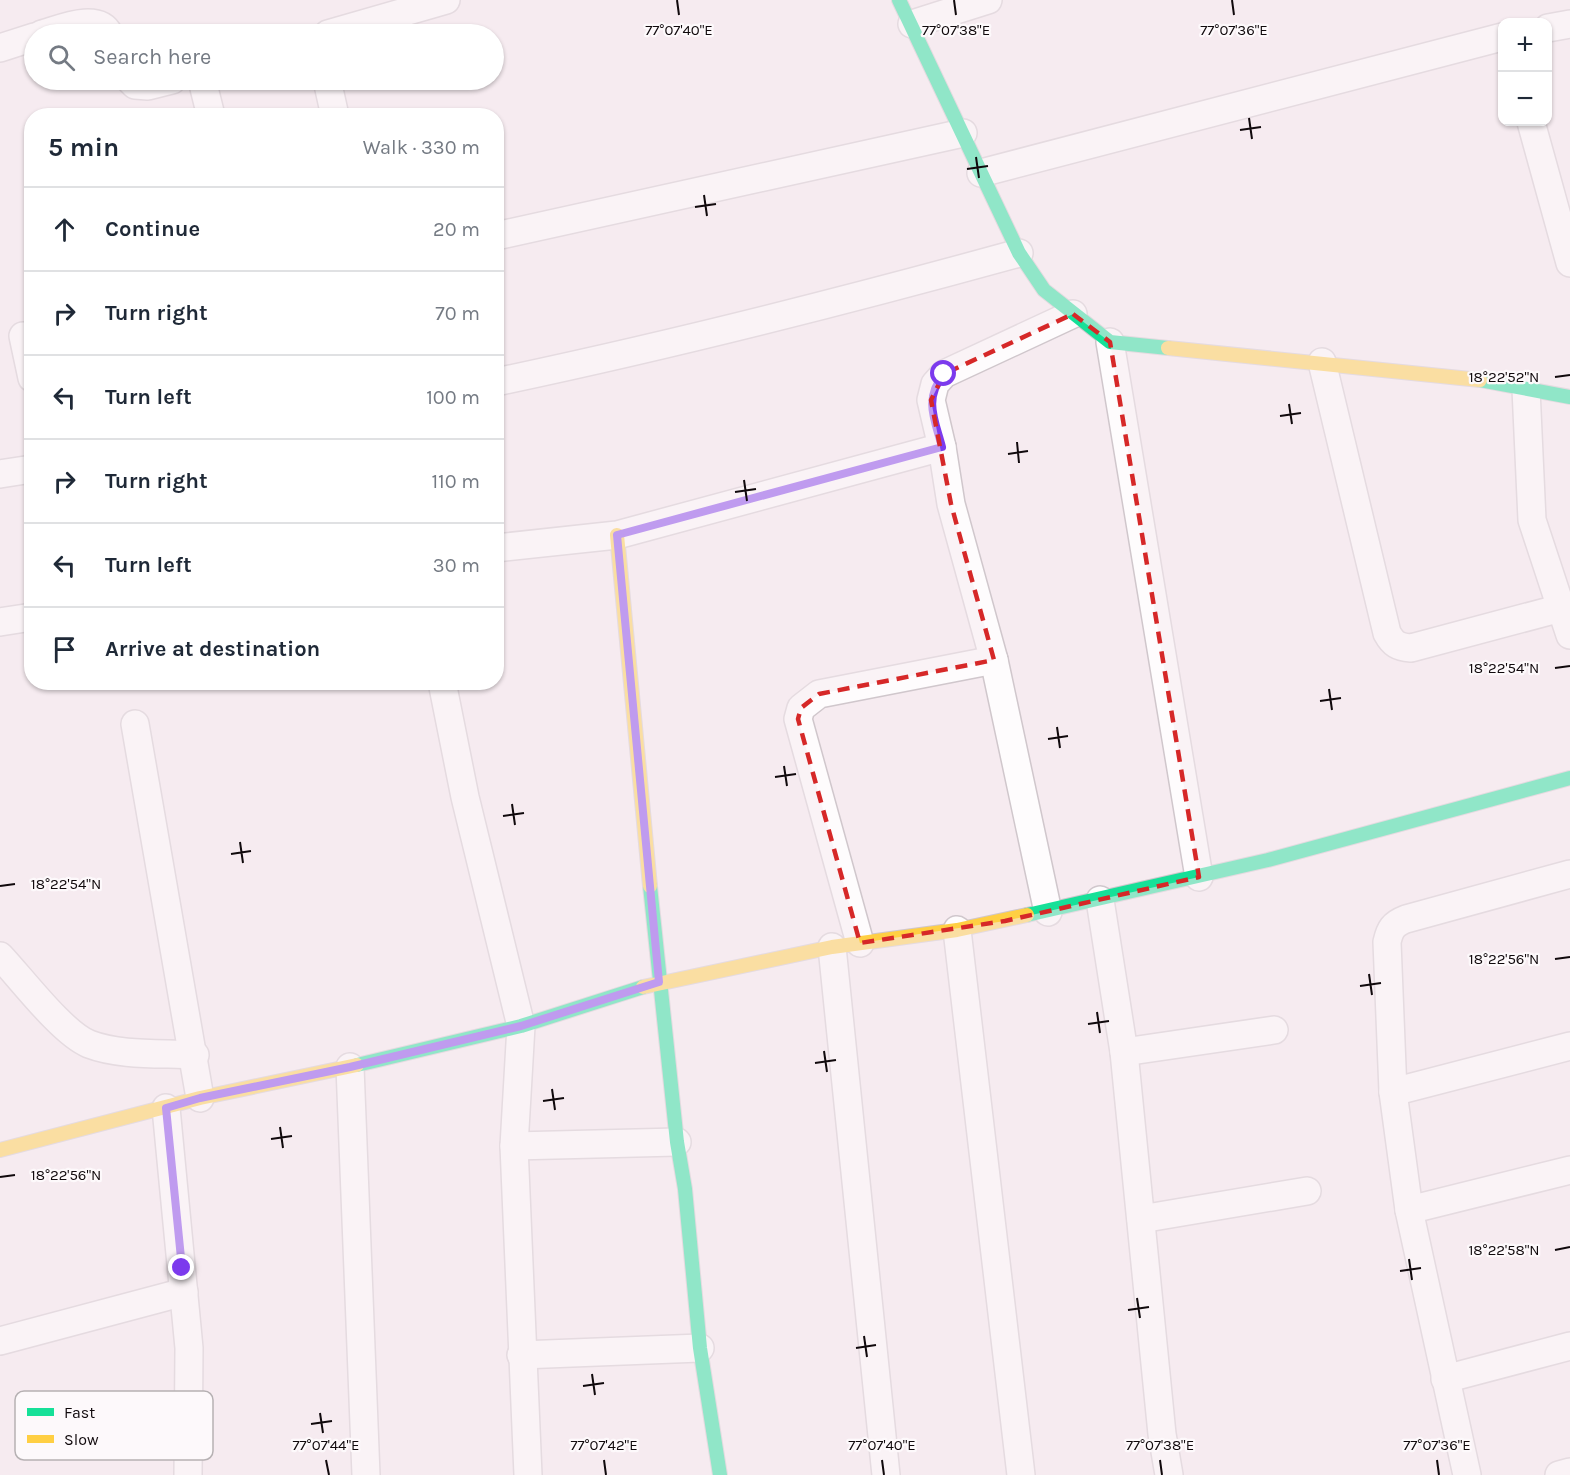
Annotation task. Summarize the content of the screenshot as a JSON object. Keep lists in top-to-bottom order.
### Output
{
  "legend": ["Fast", "Slow"],
  "page": {
    "map_buttons": ["+", "−"],
    "search": "Search here",
    "heading": ["5 min", "Walk · 330 m"],
    "list": [
      ["Continue", "20 m"],
      ["Turn right", "70 m"],
      ["Turn left", "100 m"],
      ["Turn right", "110 m"],
      ["Turn left", "30 m"],
      "Arrive at destination"
    ]
  },
  "coordinates": [
    "77°07'40\"E",
    "77°07'38\"E",
    "77°07'36\"E",
    "18°22'52\"N",
    "18°22'54\"N",
    "18°22'56\"N",
    "18°22'58\"N",
    "77°07'44\"E",
    "77°07'42\"E"
  ]
}
